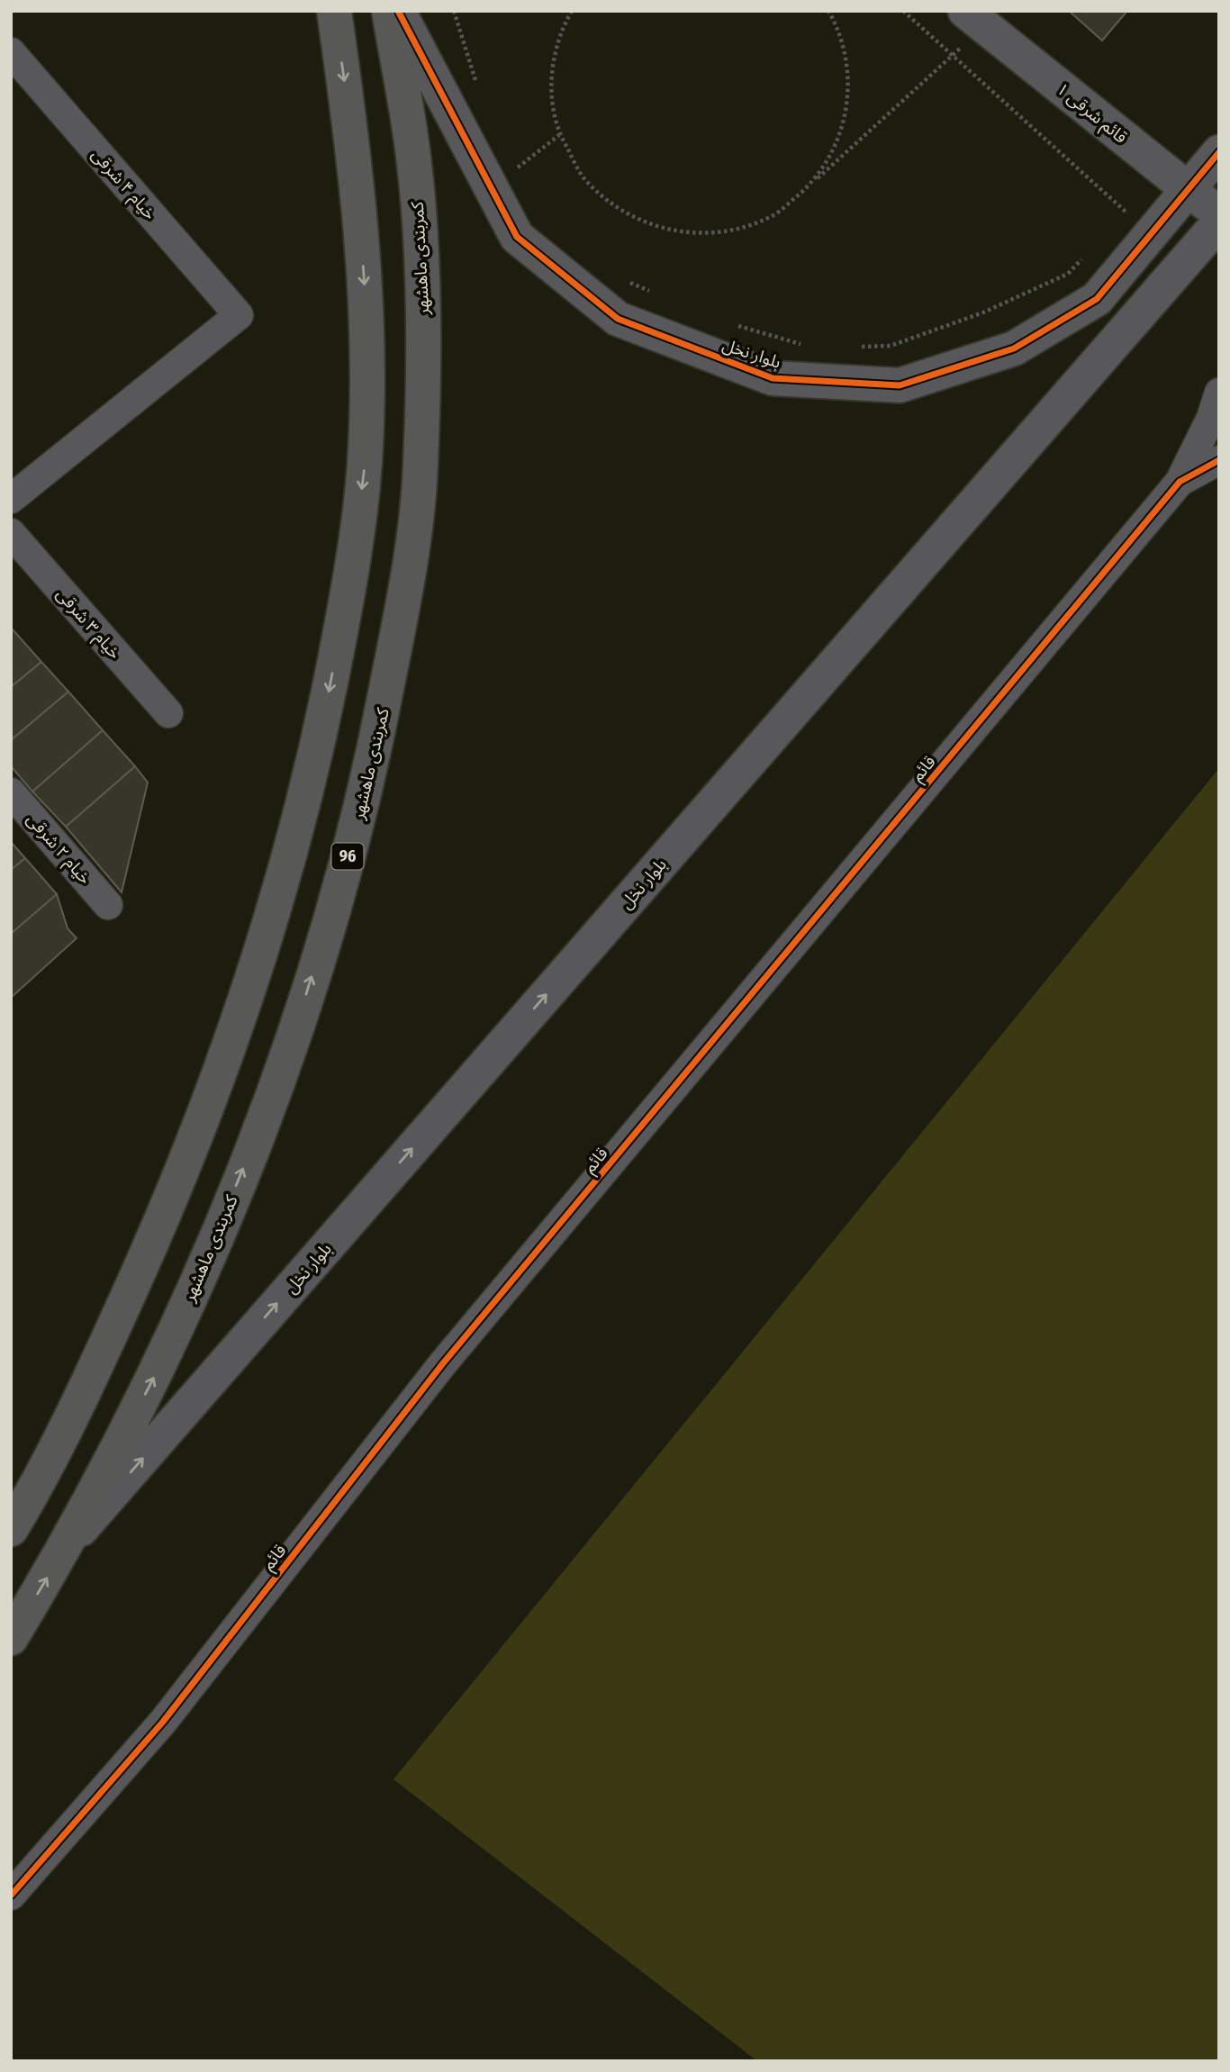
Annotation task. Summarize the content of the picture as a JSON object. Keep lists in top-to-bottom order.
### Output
{
  "streets": {
    "main road": ["کمربندی ماهشهر", "96"],
    "street": [
      "قائم شرقی ۱",
      "خیام ۴ شرقی",
      "بلوار نخل",
      "خیام ۳ شرقی",
      "قائم",
      "خیام ۲ شرقی"
    ]
  },
  "crossings": [
    ["قائم شرقی ۱", "بلوار نخل"],
    ["کمربندی ماهشهر", "بلوار نخل"]
  ],
  "one_way": ["بلوار نخل"]
}
